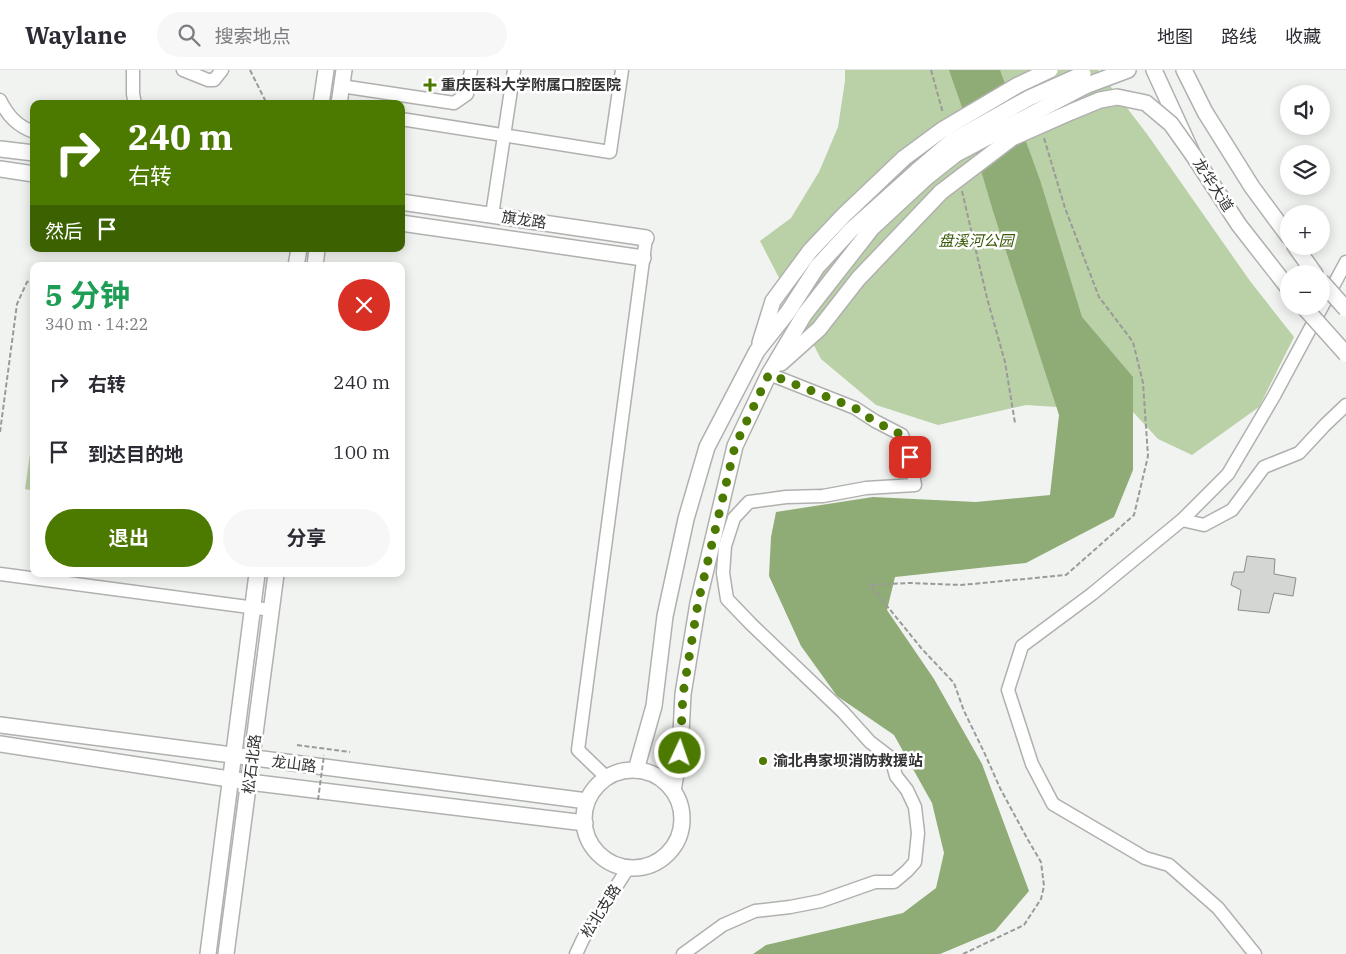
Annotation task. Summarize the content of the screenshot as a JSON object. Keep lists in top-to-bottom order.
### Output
{
  "streets": {
    "main road": [
      "龙华大道",
      "旗龙路",
      "松石北路",
      "龙山路"
    ],
    "street": ["松北支路"]
  },
  "crossings": [
    ["松石北路", "龙山路"],
    ["龙山路", "松北支路"]
  ],
  "parks": ["盘溪河公园"],
  "places": {
    "health": ["重庆医科大学附属口腔医院"],
    "other": ["渝北冉家坝消防救援站"]
  },
  "page": {
    "header": "Waylane",
    "search": "搜索地点",
    "nav": ["地图", "路线", "收藏"],
    "map_buttons": ["+", "−"],
    "turn": ["240 m", "右转"],
    "then": "然后",
    "heading": ["5 分钟", "340 m · 14:22"],
    "list": [
      {
        "name": "右转",
        "value": "240 m"
      },
      {
        "name": "到达目的地",
        "value": "100 m"
      }
    ],
    "buttons": ["退出", "分享"]
  }
}
